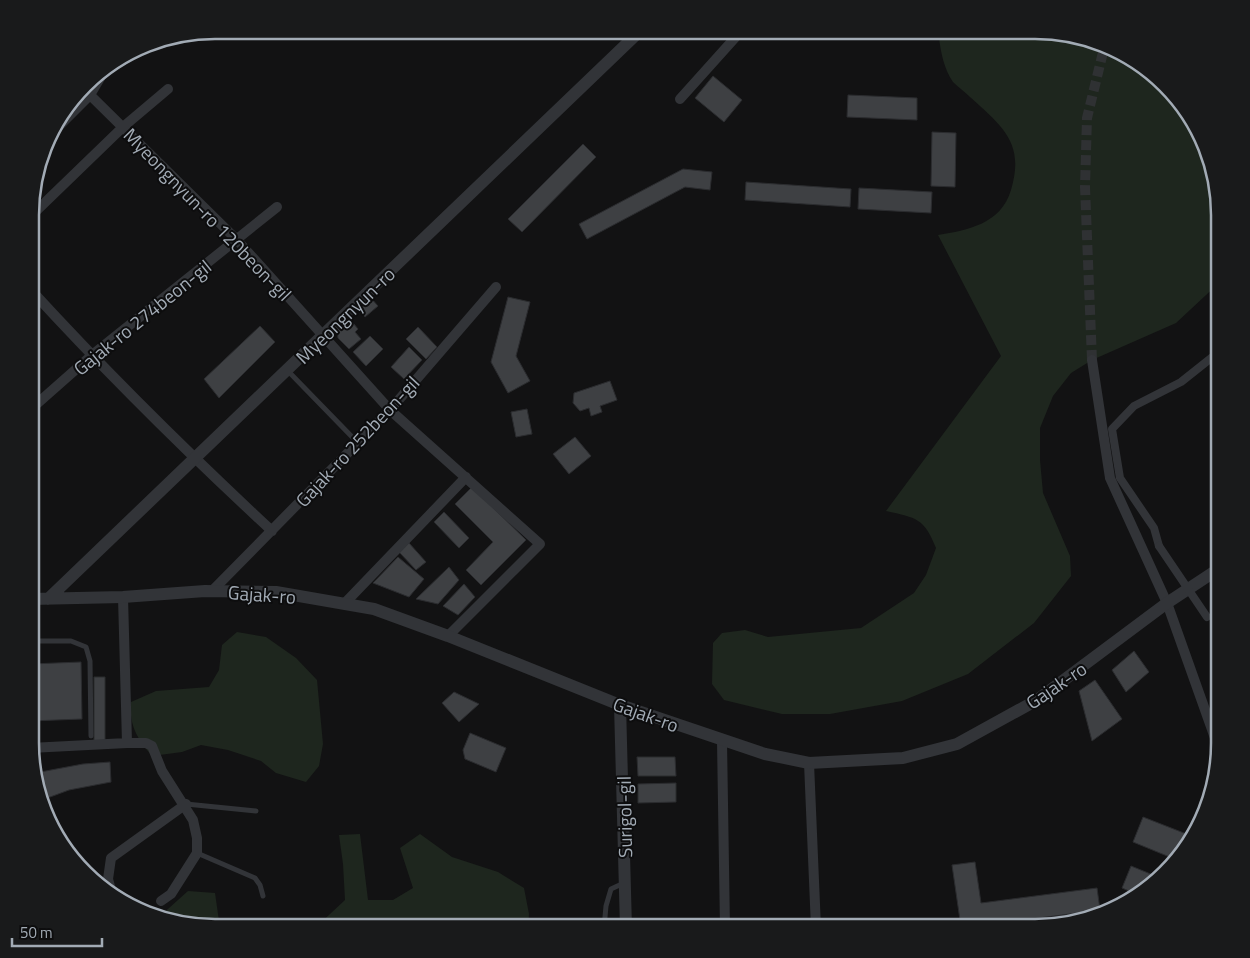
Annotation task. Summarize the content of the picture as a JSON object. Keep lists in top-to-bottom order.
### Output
{
  "streets": {
    "street": [
      "Myeongnyun-ro 120beon-gil",
      "Myeongnyun-ro",
      "Gajak-ro 274beon-gil",
      "Gajak-ro 252beon-gil",
      "Gajak-ro",
      "Surigol-gil"
    ]
  },
  "crossings": [
    ["Myeongnyun-ro 120beon-gil", "Myeongnyun-ro"],
    ["Myeongnyun-ro 120beon-gil", "Gajak-ro 274beon-gil"],
    ["Myeongnyun-ro 120beon-gil", "Gajak-ro 252beon-gil"],
    ["Myeongnyun-ro 120beon-gil", "Gajak-ro"],
    ["Myeongnyun-ro", "Gajak-ro"],
    ["Gajak-ro 252beon-gil", "Gajak-ro"],
    ["Gajak-ro", "Surigol-gil"]
  ],
  "scale_bar": "50 m"
}
